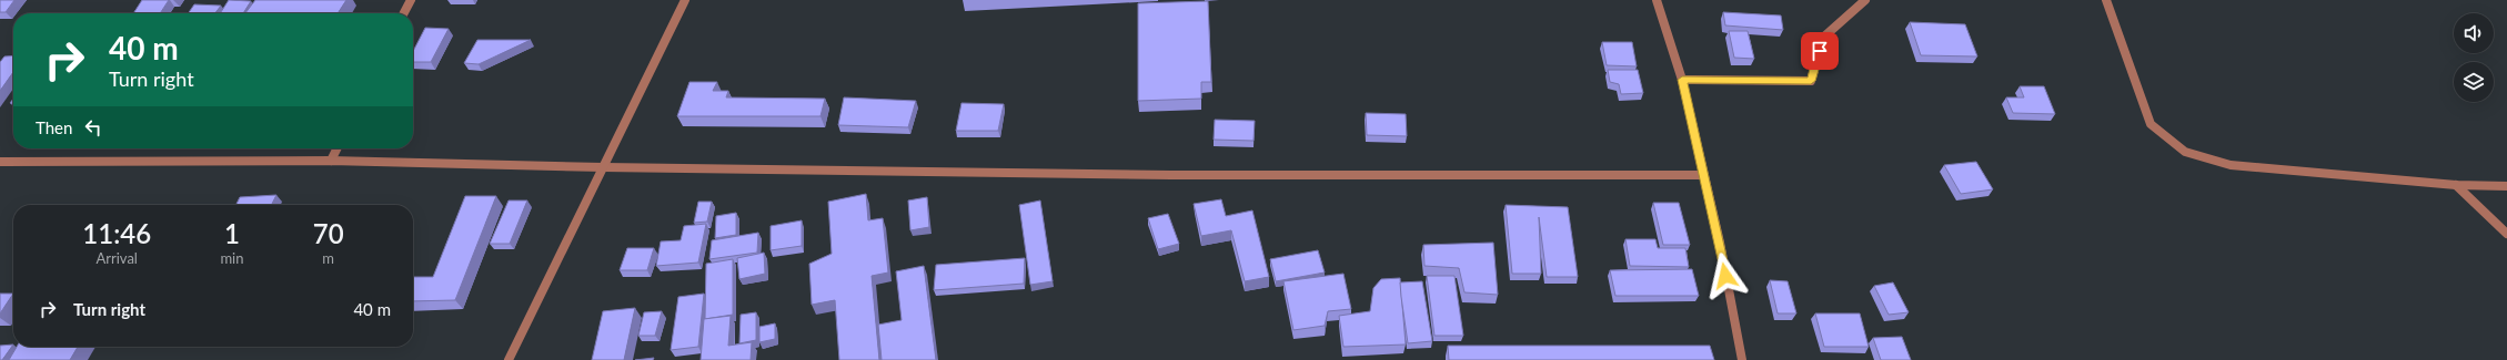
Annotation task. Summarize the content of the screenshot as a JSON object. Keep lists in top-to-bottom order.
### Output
{
  "page": {
    "turn": ["40 m", "Turn right"],
    "then": "Then",
    "eta": [
      "11:46",
      "Arrival",
      "1",
      "min",
      "70",
      "m"
    ],
    "list": [
      {
        "name": "Turn right",
        "value": "40 m"
      }
    ]
  }
}
